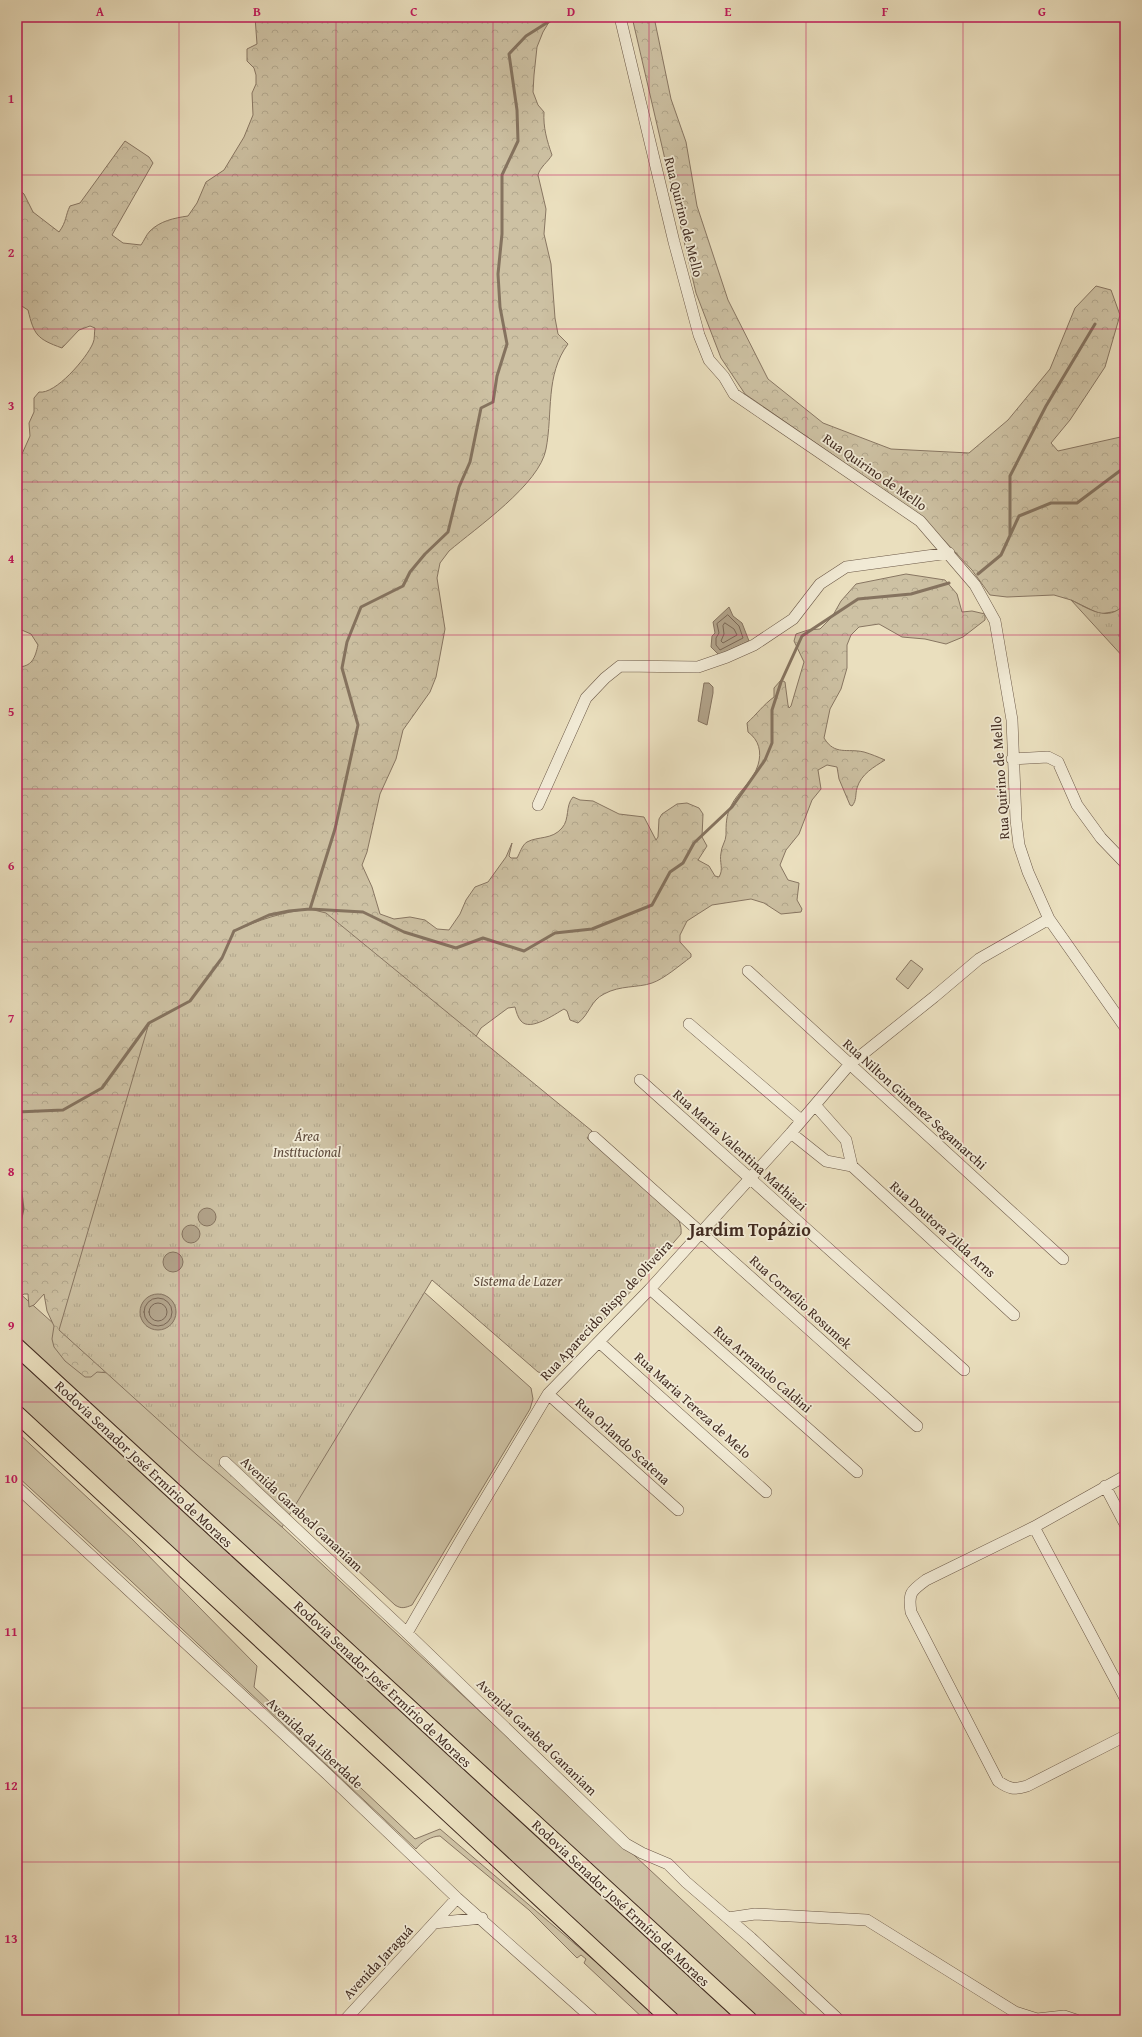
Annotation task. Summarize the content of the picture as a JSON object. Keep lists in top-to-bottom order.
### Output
{
  "streets": {
    "highway": ["Rodovia Senador José Ermírio de Moraes"],
    "street": [
      "Rua Quirino de Mello",
      "Rua Nilton Gimenez Segamarchi",
      "Rua Maria Valentina Mathiazi",
      "Rua Doutora Zilda Arns",
      "Rua Cornélio Rosumek",
      "Rua Aparecido Bispo de Oliveira",
      "Rua Armando Caldini",
      "Rua Maria Tereza de Melo",
      "Rua Orlando Scatena",
      "Avenida Garabed Gananiam",
      "Avenida da Liberdade",
      "Avenida Jaraguá"
    ]
  },
  "crossings": [
    ["Rua Quirino de Mello", "Rua Aparecido Bispo de Oliveira"],
    ["Rua Nilton Gimenez Segamarchi", "Rua Aparecido Bispo de Oliveira"],
    ["Rua Maria Valentina Mathiazi", "Rua Aparecido Bispo de Oliveira"],
    ["Rua Cornélio Rosumek", "Rua Aparecido Bispo de Oliveira"],
    ["Rua Aparecido Bispo de Oliveira", "Rua Armando Caldini"],
    ["Rua Aparecido Bispo de Oliveira", "Rua Maria Tereza de Melo"],
    ["Rua Aparecido Bispo de Oliveira", "Rua Orlando Scatena"],
    ["Rua Aparecido Bispo de Oliveira", "Avenida Garabed Gananiam"],
    ["Avenida da Liberdade", "Avenida Jaraguá"]
  ],
  "districts": ["Jardim Topázio"],
  "parks": ["Área Institucional", "Sistema de Lazer"],
  "grid": {
    "columns": [
      "A",
      "B",
      "C",
      "D",
      "E",
      "F",
      "G"
    ],
    "rows": [
      "1",
      "2",
      "3",
      "4",
      "5",
      "6",
      "7",
      "8",
      "9",
      "10",
      "11",
      "12",
      "13"
    ]
  }
}
